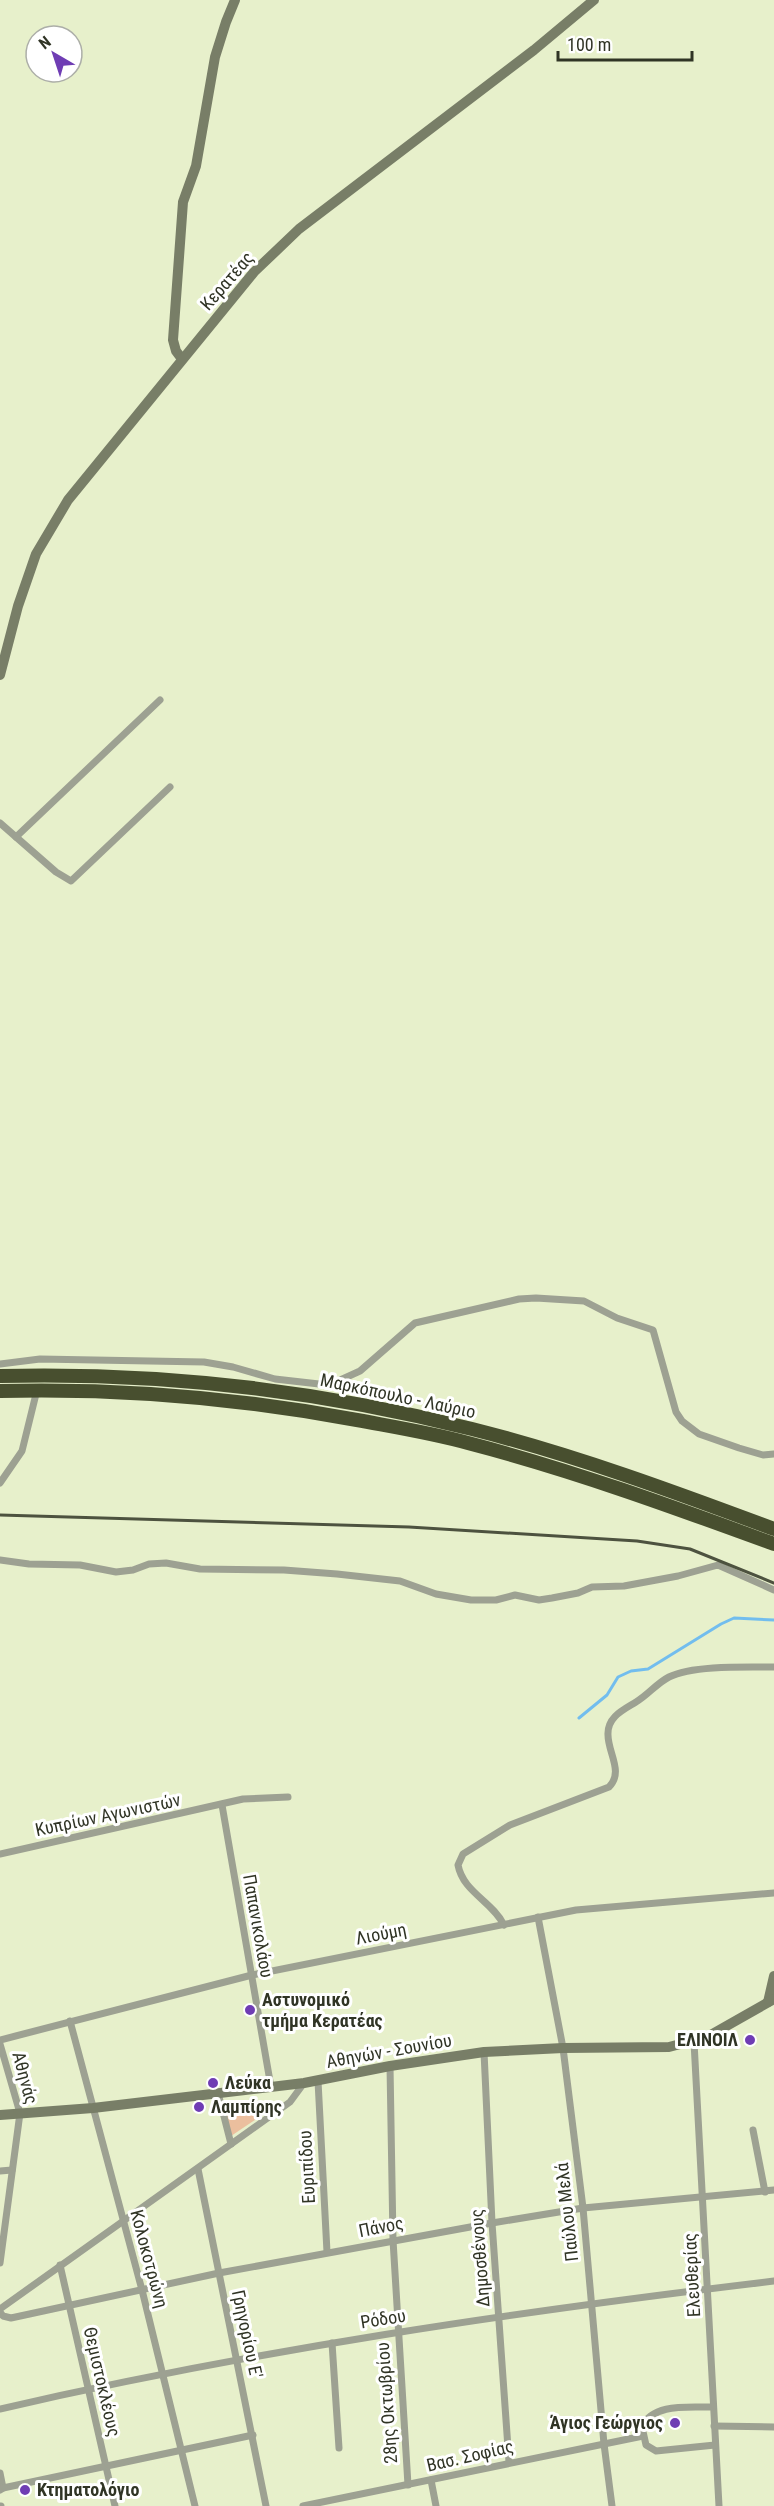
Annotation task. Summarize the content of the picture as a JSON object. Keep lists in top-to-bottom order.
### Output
{
  "streets": {
    "highway": ["Μαρκόπουλο - Λαύριο"],
    "main road": ["Κερατέας", "Αθηνών - Σουνίου"],
    "street": [
      "Κυπρίων Αγωνιστών",
      "Παπανικολάου",
      "Λιούμη",
      "Αθηνάς",
      "Ευριπίδου",
      "Παύλου Μελά",
      "Πάνος",
      "Δημοσθένους",
      "Κολοκοτρώνη",
      "Ελευθερίας",
      "Ρόδου",
      "Γρηγορίου Ε'",
      "Θεμιστοκλέους",
      "28ης Οκτωβρίου",
      "Βασ. Σοφίας"
    ]
  },
  "crossings": [
    ["Κυπρίων Αγωνιστών", "Παπανικολάου"],
    ["Παπανικολάου", "Λιούμη"],
    ["Παπανικολάου", "Αθηνών - Σουνίου"],
    ["Λιούμη", "Αθηνάς"],
    ["Λιούμη", "Παύλου Μελά"],
    ["Λιούμη", "Κολοκοτρώνη"],
    ["Αθηνών - Σουνίου", "Αθηνάς"],
    ["Αθηνών - Σουνίου", "Ευριπίδου"],
    ["Αθηνών - Σουνίου", "Παύλου Μελά"],
    ["Αθηνών - Σουνίου", "Δημοσθένους"],
    ["Αθηνών - Σουνίου", "Κολοκοτρώνη"],
    ["Αθηνών - Σουνίου", "Ελευθερίας"],
    ["Αθηνών - Σουνίου", "28ης Οκτωβρίου"],
    ["Ευριπίδου", "Πάνος"],
    ["Παύλου Μελά", "Πάνος"],
    ["Παύλου Μελά", "Ρόδου"],
    ["Παύλου Μελά", "Βασ. Σοφίας"],
    ["Πάνος", "Δημοσθένους"],
    ["Πάνος", "Κολοκοτρώνη"],
    ["Πάνος", "Ελευθερίας"],
    ["Πάνος", "Γρηγορίου Ε'"],
    ["Πάνος", "Θεμιστοκλέους"],
    ["Πάνος", "28ης Οκτωβρίου"],
    ["Δημοσθένους", "Ρόδου"],
    ["Δημοσθένους", "Βασ. Σοφίας"],
    ["Κολοκοτρώνη", "Ρόδου"],
    ["Ελευθερίας", "Ρόδου"],
    ["Ρόδου", "Γρηγορίου Ε'"],
    ["Ρόδου", "Θεμιστοκλέους"],
    ["Ρόδου", "28ης Οκτωβρίου"],
    ["28ης Οκτωβρίου", "Βασ. Σοφίας"]
  ],
  "places": [
    "Αστυνομικό τμήμα Κερατέας",
    "ΕΛΙΝΟΙΛ",
    "Λεύκα",
    "Λαμπίρης",
    "Άγιος Γεώργιος",
    "Κτηματολόγιο"
  ],
  "scale_bar": "100 m",
  "north": "top left"
}
